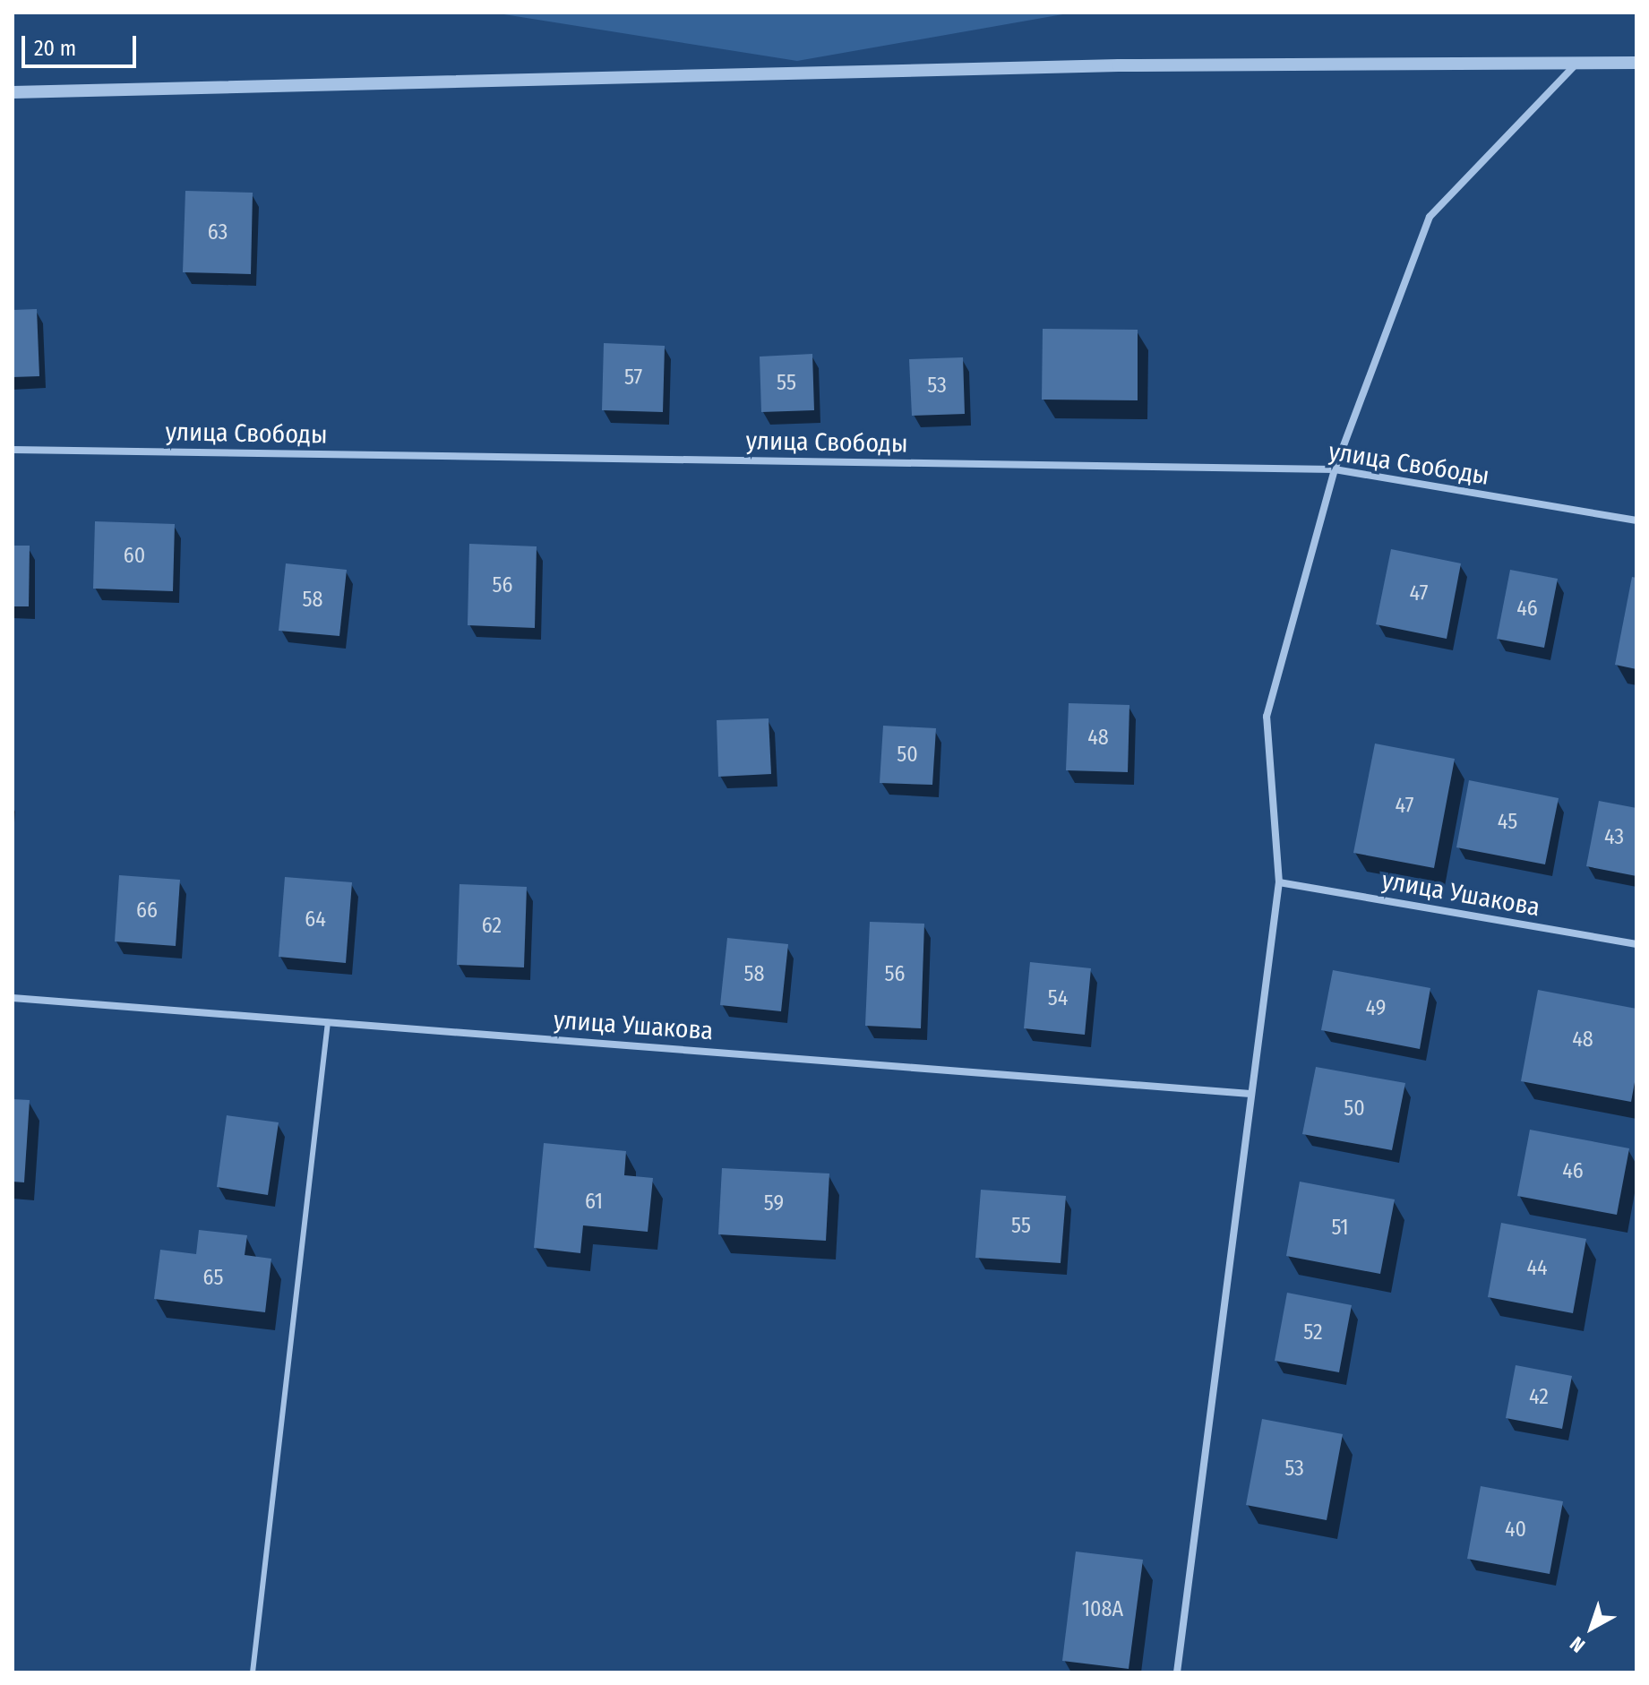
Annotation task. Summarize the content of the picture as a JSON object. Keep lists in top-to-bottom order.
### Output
{
  "streets": {
    "street": ["улица Свободы", "улица Ушакова"]
  },
  "house_numbers": [
    "63",
    "57",
    "55",
    "53",
    "60",
    "56",
    "47",
    "58",
    "46",
    "48",
    "50",
    "47",
    "45",
    "43",
    "66",
    "64",
    "62",
    "58",
    "56",
    "54",
    "49",
    "48",
    "50",
    "46",
    "61",
    "59",
    "55",
    "51",
    "44",
    "65",
    "52",
    "42",
    "53",
    "40",
    "108А"
  ],
  "scale_bar": "20 m",
  "north": "bottom left"
}
